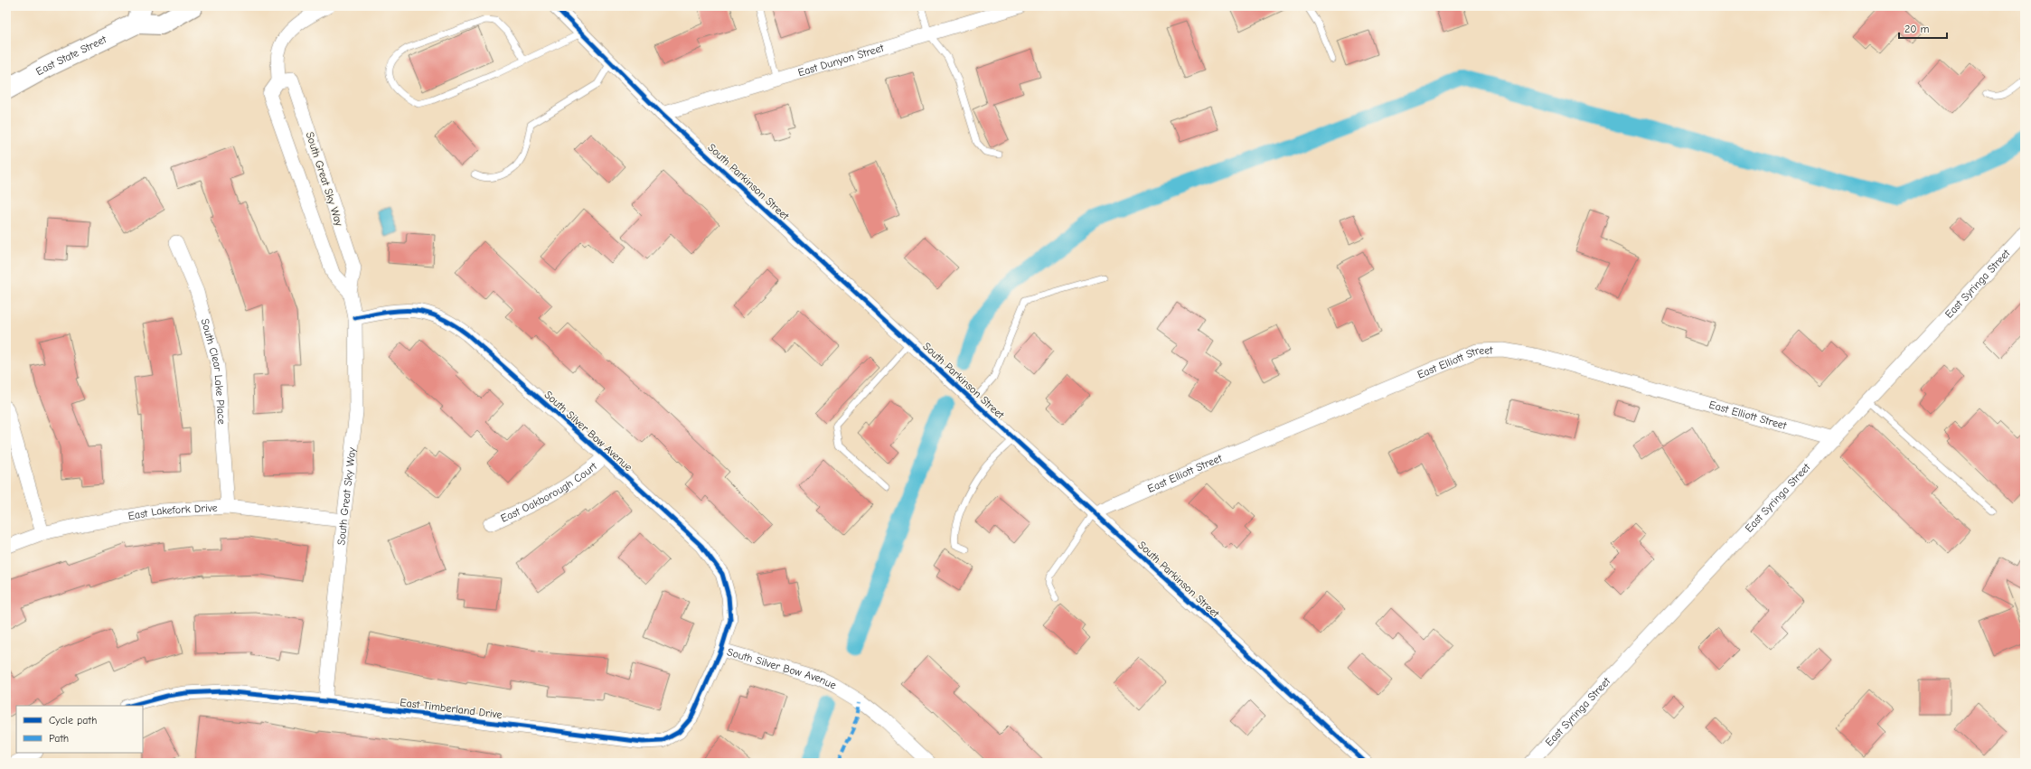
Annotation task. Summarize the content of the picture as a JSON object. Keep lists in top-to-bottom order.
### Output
{
  "streets": {
    "highway": ["East State Street"],
    "street": [
      "East Dunyon Street",
      "South Great Sky Way",
      "South Parkinson Street",
      "East Syringa Street",
      "East Elliott Street",
      "South Clear Lake Place",
      "South Silver Bow Avenue",
      "East Oakborough Court",
      "East Lakefork Drive",
      "East Timberland Drive"
    ]
  },
  "crossings": [
    ["East Dunyon Street", "South Parkinson Street"],
    ["South Great Sky Way", "South Silver Bow Avenue"],
    ["South Great Sky Way", "East Lakefork Drive"],
    ["South Great Sky Way", "East Timberland Drive"],
    ["South Parkinson Street", "East Elliott Street"],
    ["East Syringa Street", "East Elliott Street"],
    ["South Clear Lake Place", "East Lakefork Drive"],
    ["South Silver Bow Avenue", "East Oakborough Court"],
    ["South Silver Bow Avenue", "East Timberland Drive"]
  ],
  "legend": ["Cycle path", "Path"],
  "scale_bar": "20 m"
}
